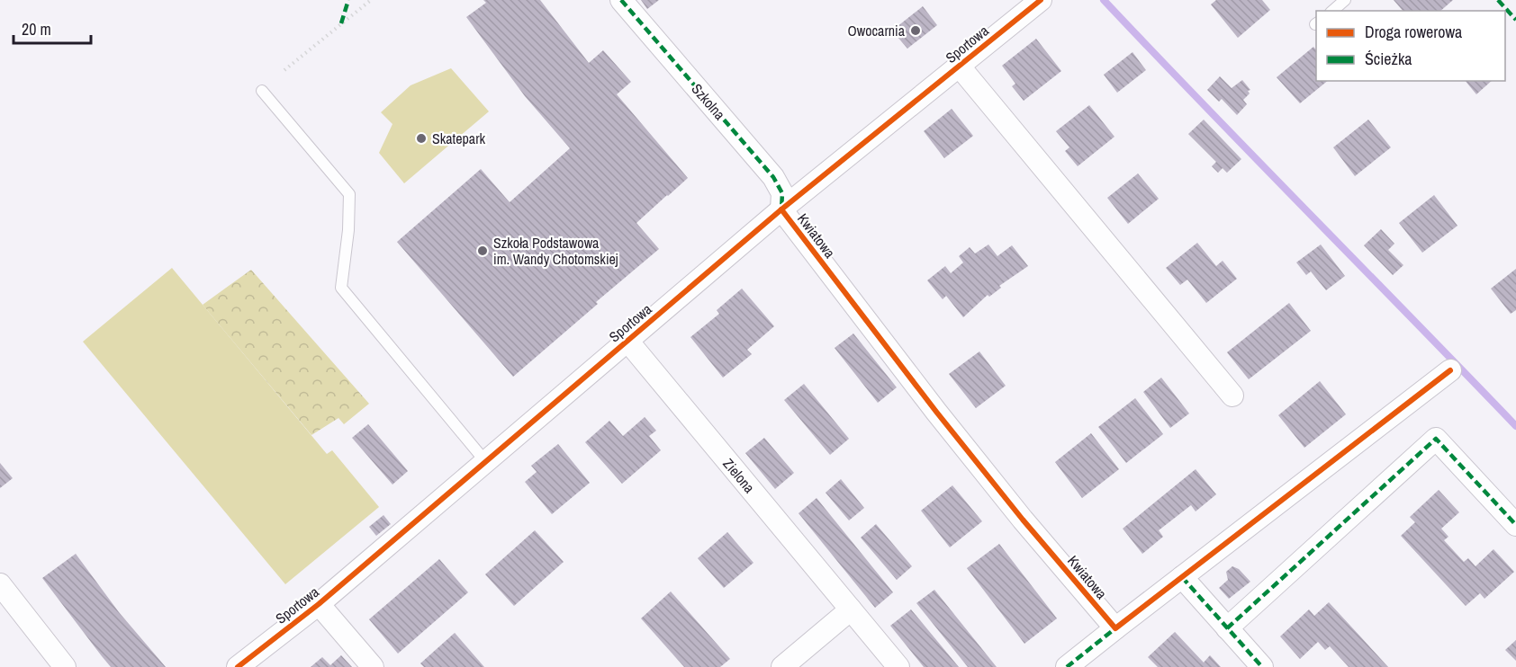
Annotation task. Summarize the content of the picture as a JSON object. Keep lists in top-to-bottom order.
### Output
{
  "streets": {
    "street": [
      "Sportowa",
      "Szkolna",
      "Kwiatowa",
      "Zielona"
    ]
  },
  "crossings": [
    ["Sportowa", "Szkolna"],
    ["Sportowa", "Kwiatowa"],
    ["Sportowa", "Zielona"],
    ["Szkolna", "Kwiatowa"]
  ],
  "places": ["Owocarnia", "Skatepark", "Szkoła Podstawowa im. Wandy Chotomskiej"],
  "legend": ["Droga rowerowa", "Ścieżka"],
  "scale_bar": "20 m"
}
